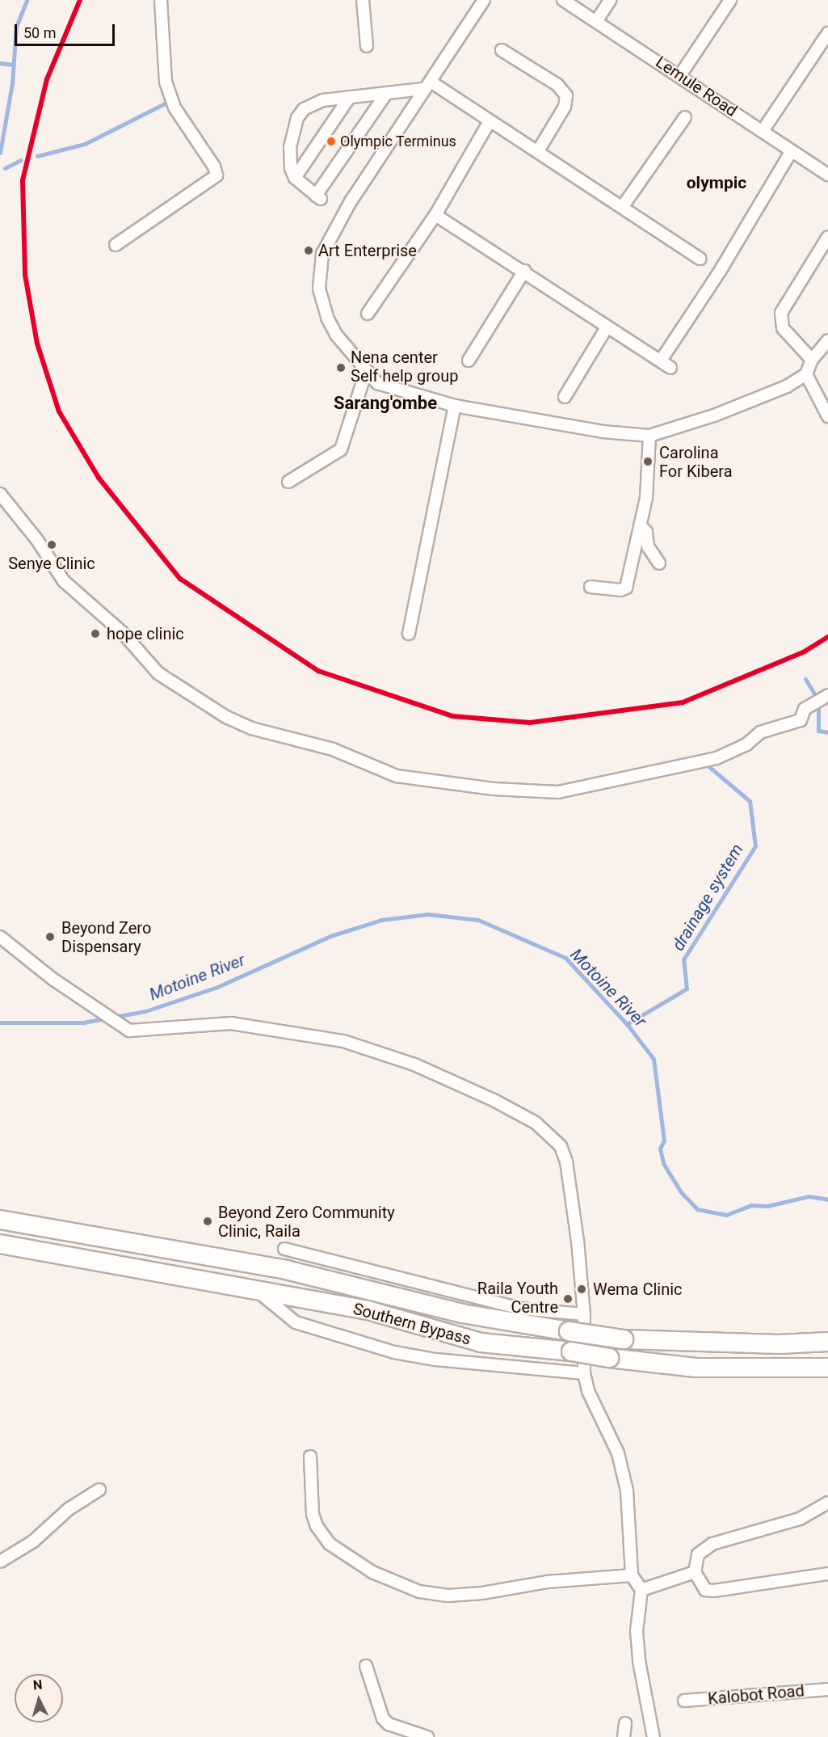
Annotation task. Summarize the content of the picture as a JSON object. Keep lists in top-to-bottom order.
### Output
{
  "streets": {
    "highway": ["Southern Bypass"],
    "street": ["Lemule Road", "Kalobot Road"]
  },
  "districts": ["olympic", "Sarang'ombe"],
  "water": ["drainage system", "Motoine River"],
  "places": [
    "Olympic Terminus",
    "Art Enterprise",
    "Nena center Self help group",
    "Carolina For Kibera",
    "Senye Clinic",
    "hope clinic",
    "Beyond Zero Dispensary",
    "Beyond Zero Community Clinic, Raila",
    "Wema Clinic",
    "Raila Youth Centre"
  ],
  "scale_bar": "50 m",
  "north": "top"
}
